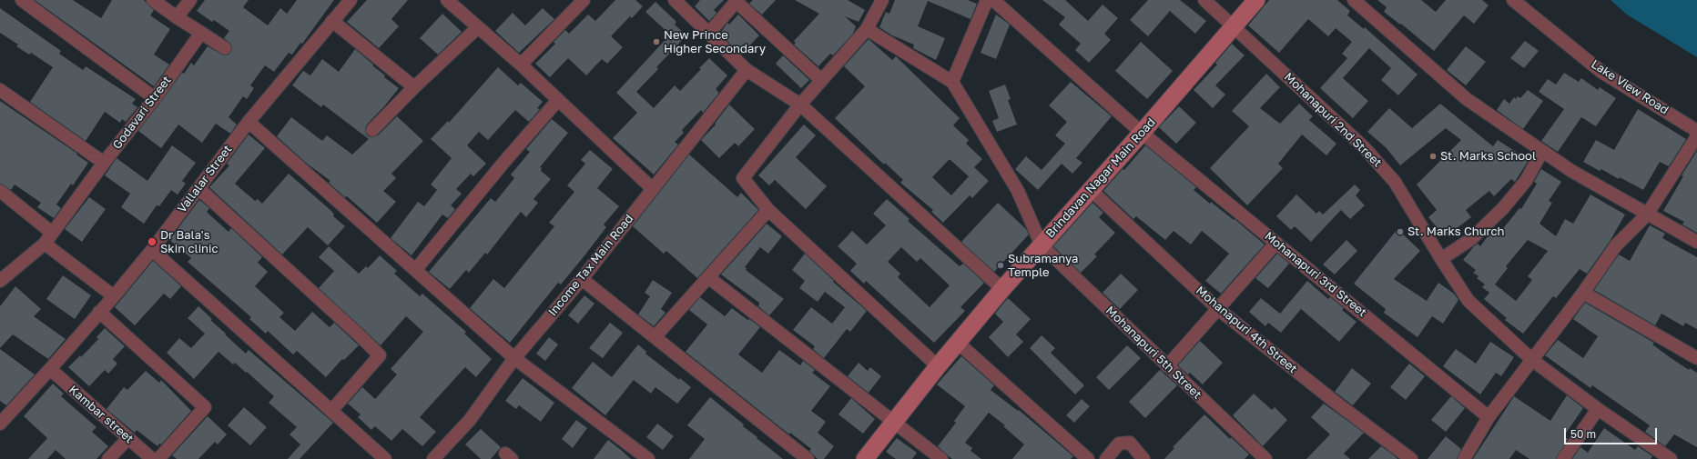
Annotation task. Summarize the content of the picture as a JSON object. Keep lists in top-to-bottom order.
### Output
{
  "streets": {
    "street": [
      "Lake View Road",
      "Godavari Street",
      "Mohanapuri 2nd Street",
      "Brindavan Nagar Main Road",
      "Vallalar Street",
      "Income Tax Main Road",
      "Mohanapuri 3rd Street",
      "Mohanapuri 4th Street",
      "Mohanapuri 5th Street",
      "Kambar street"
    ]
  },
  "crossings": [
    ["Mohanapuri 2nd Street", "Brindavan Nagar Main Road"],
    ["Brindavan Nagar Main Road", "Mohanapuri 3rd Street"],
    ["Brindavan Nagar Main Road", "Mohanapuri 4th Street"],
    ["Brindavan Nagar Main Road", "Mohanapuri 5th Street"],
    ["Vallalar Street", "Kambar street"]
  ],
  "places": [
    "New Prince Higher Secondary",
    "St. Marks School",
    "St. Marks Church",
    "Dr Bala's Skin clinic",
    "Subramanya Temple"
  ],
  "scale_bar": "50 m"
}
